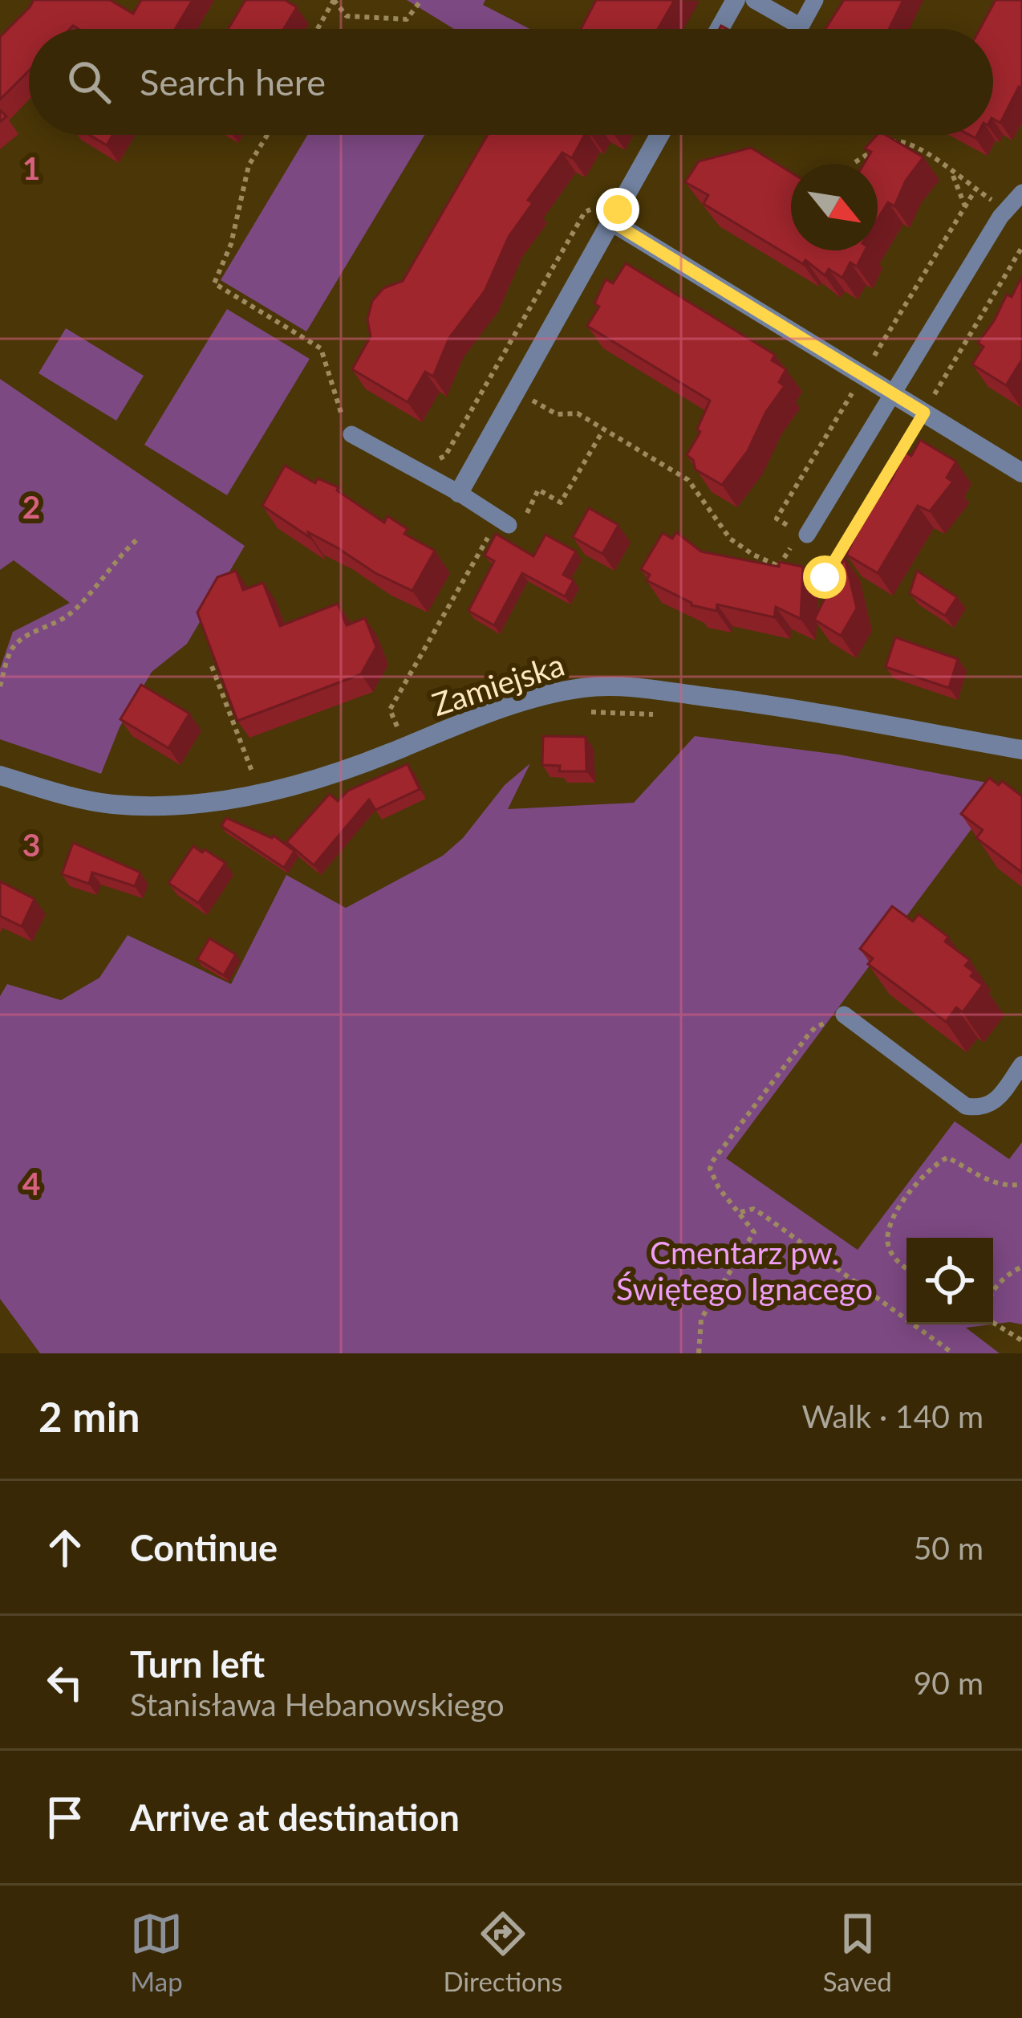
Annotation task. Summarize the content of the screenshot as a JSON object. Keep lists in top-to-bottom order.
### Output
{
  "streets": {
    "street": ["Zamiejska"]
  },
  "parks": ["Cmentarz pw. Świętego Ignacego"],
  "north": "bottom right",
  "page": {
    "search": "Search here",
    "heading": ["2 min", "Walk · 140 m"],
    "list": [
      ["Continue", "50 m"],
      ["Turn left", "Stanisława Hebanowskiego", "90 m"],
      "Arrive at destination"
    ],
    "nav": ["Map", "Directions", "Saved"]
  },
  "grid": {
    "rows": [
      "1",
      "2",
      "3",
      "4"
    ]
  }
}
